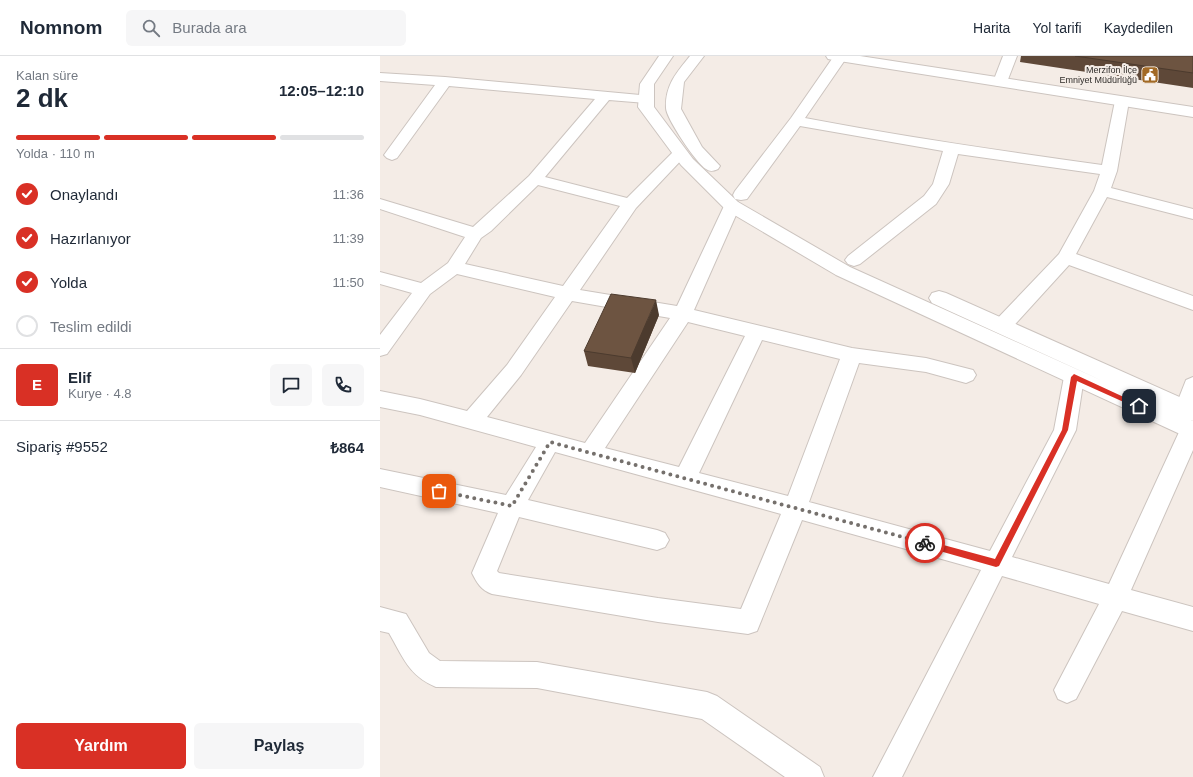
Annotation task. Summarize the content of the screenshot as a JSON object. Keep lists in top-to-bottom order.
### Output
{
  "places": {
    "public building": ["Merzifon İlçe Emniyet Müdürlüğü"]
  },
  "page": {
    "header": "Nomnom",
    "search": "Burada ara",
    "nav": ["Harita", "Yol tarifi", "Kaydedilen"],
    "heading": ["2 dk", "Kalan süre", "12:05–12:10"],
    "panel": [
      "Elif",
      "Kurye · 4.8",
      "Sipariş #9552",
      "₺864"
    ],
    "bar": "Yolda · 110 m",
    "list": [
      ["Onaylandı", "11:36"],
      ["Hazırlanıyor", "11:39"],
      ["Yolda", "11:50"],
      "Teslim edildi"
    ],
    "round": "E",
    "buttons": ["Yardım", "Paylaş"]
  }
}
